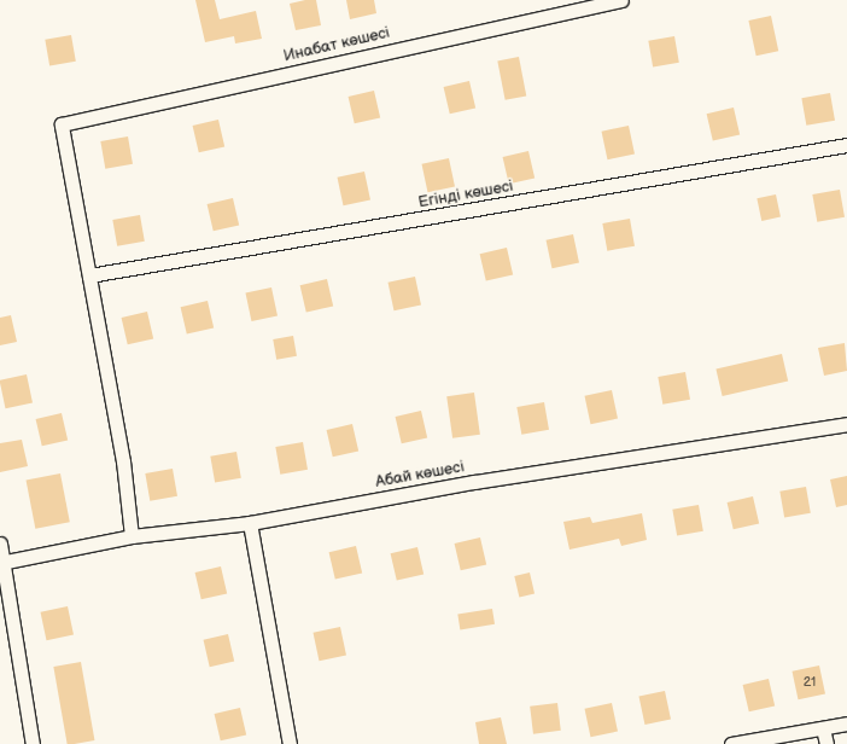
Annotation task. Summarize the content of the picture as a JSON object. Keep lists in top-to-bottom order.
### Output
{
  "streets": {
    "street": ["Инабат көшесі", "Егінді көшесі", "Абай көшесі"]
  },
  "crossings": [
    ["Инабат көшесі", "Егінді көшесі"]
  ],
  "house_numbers": ["21"]
}
